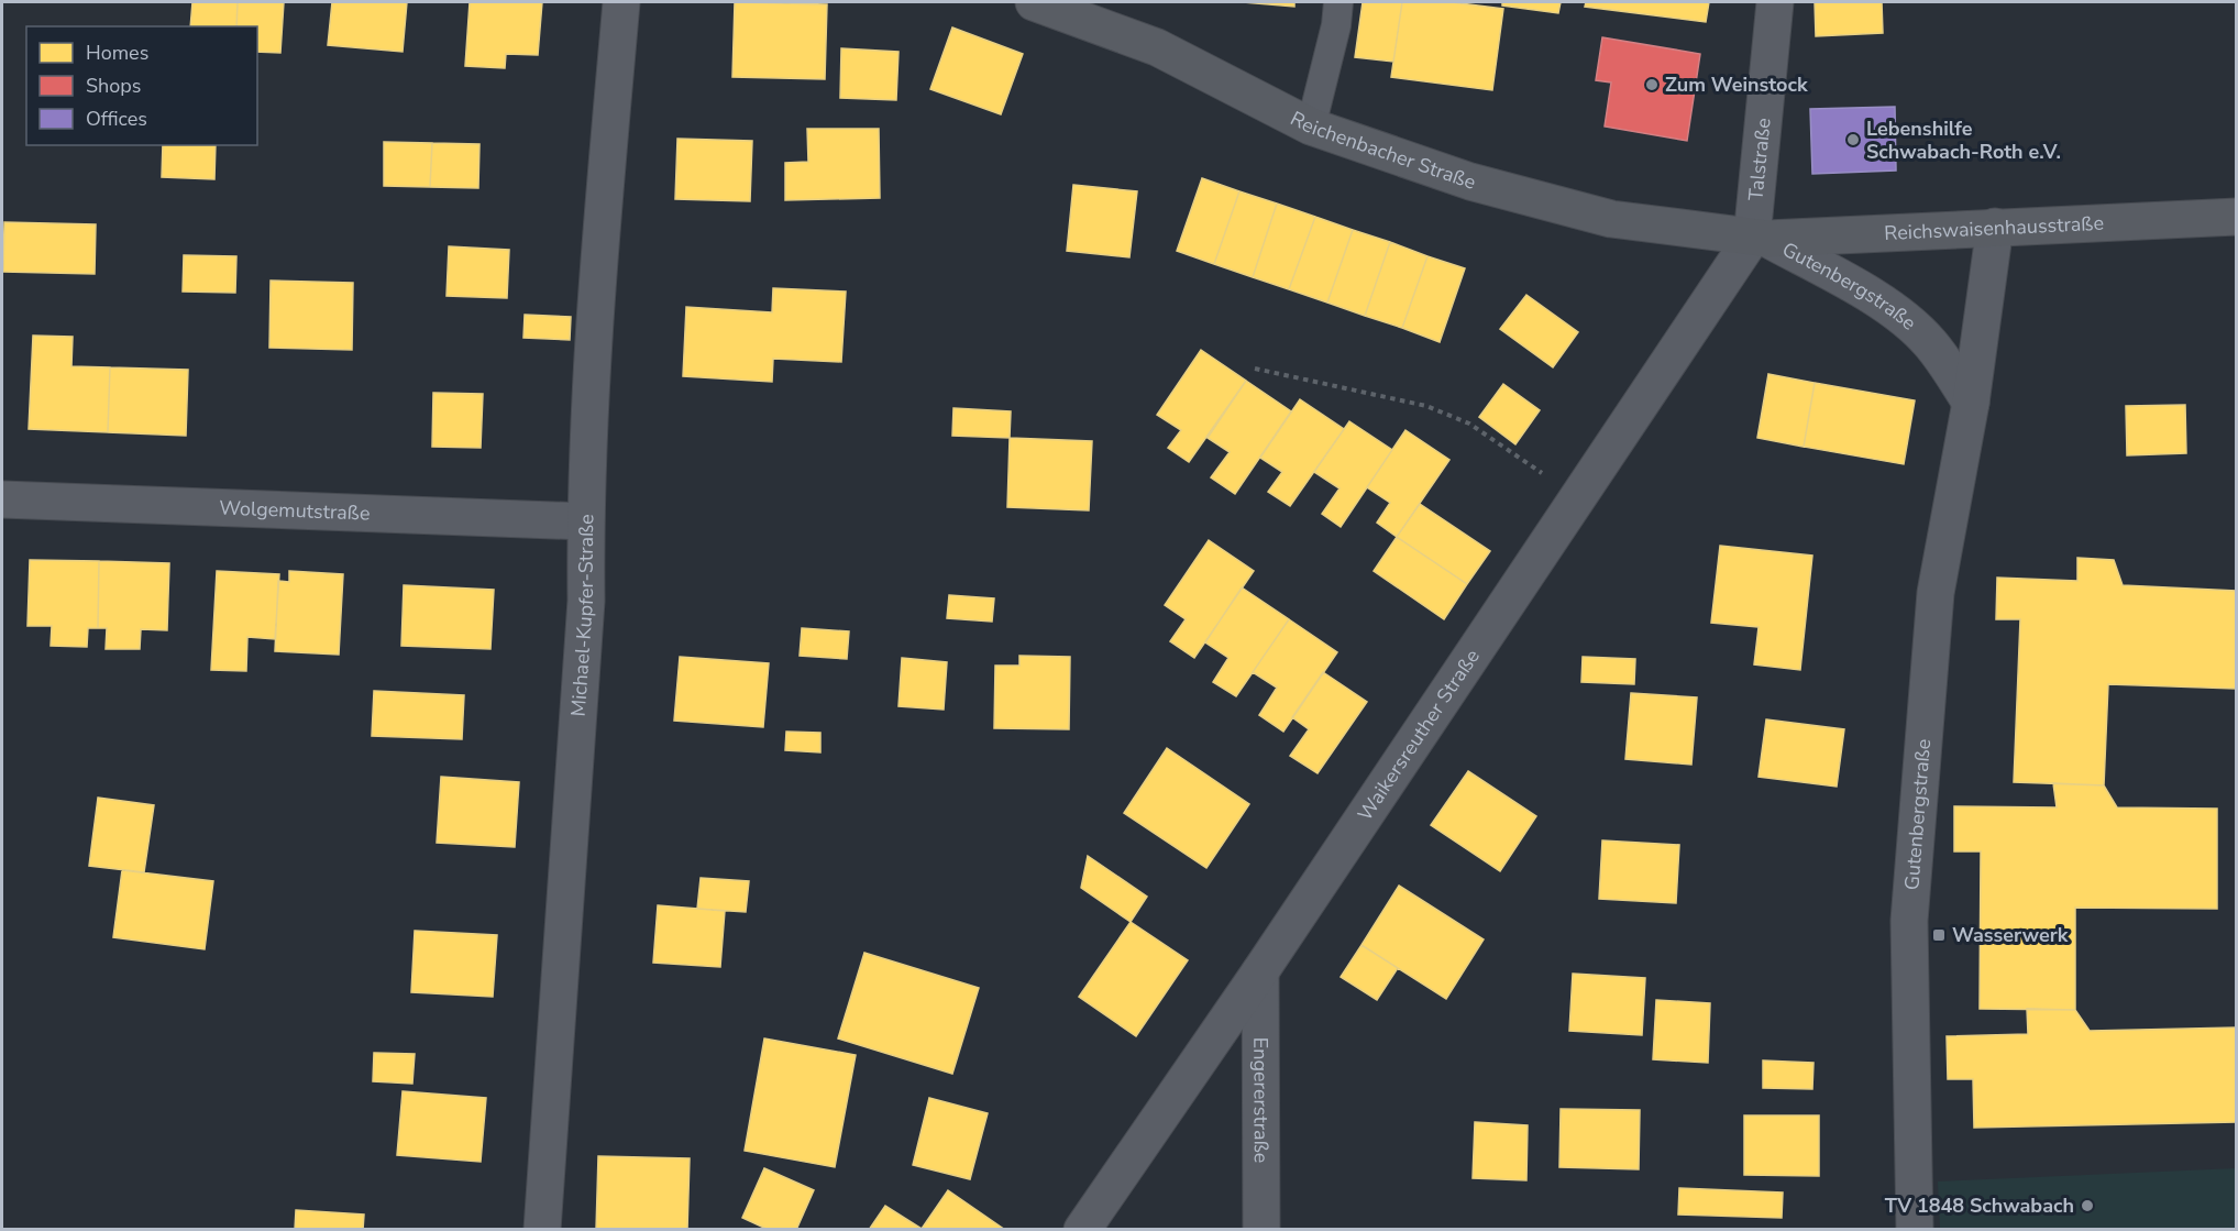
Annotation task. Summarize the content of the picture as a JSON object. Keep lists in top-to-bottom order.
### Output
{
  "streets": {
    "main road": ["Reichenbacher Straße", "Reichswaisenhausstraße"],
    "street": [
      "Talstraße",
      "Gutenbergstraße",
      "Wolgemutstraße",
      "Michael-Kupfer-Straße",
      "Waikersreuther Straße",
      "Engererstraße"
    ]
  },
  "crossings": [
    ["Reichenbacher Straße", "Talstraße"],
    ["Reichenbacher Straße", "Reichswaisenhausstraße"],
    ["Reichenbacher Straße", "Gutenbergstraße"],
    ["Reichenbacher Straße", "Waikersreuther Straße"],
    ["Talstraße", "Reichswaisenhausstraße"],
    ["Talstraße", "Gutenbergstraße"],
    ["Talstraße", "Waikersreuther Straße"],
    ["Reichswaisenhausstraße", "Gutenbergstraße"],
    ["Reichswaisenhausstraße", "Waikersreuther Straße"],
    ["Gutenbergstraße", "Waikersreuther Straße"],
    ["Wolgemutstraße", "Michael-Kupfer-Straße"],
    ["Waikersreuther Straße", "Engererstraße"]
  ],
  "places": {
    "other": ["Zum Weinstock", "Lebenshilfe Schwabach-Roth e.V.", "TV 1848 Schwabach"],
    "transit": ["Wasserwerk"]
  },
  "legend": ["Homes", "Shops", "Offices"]
}
